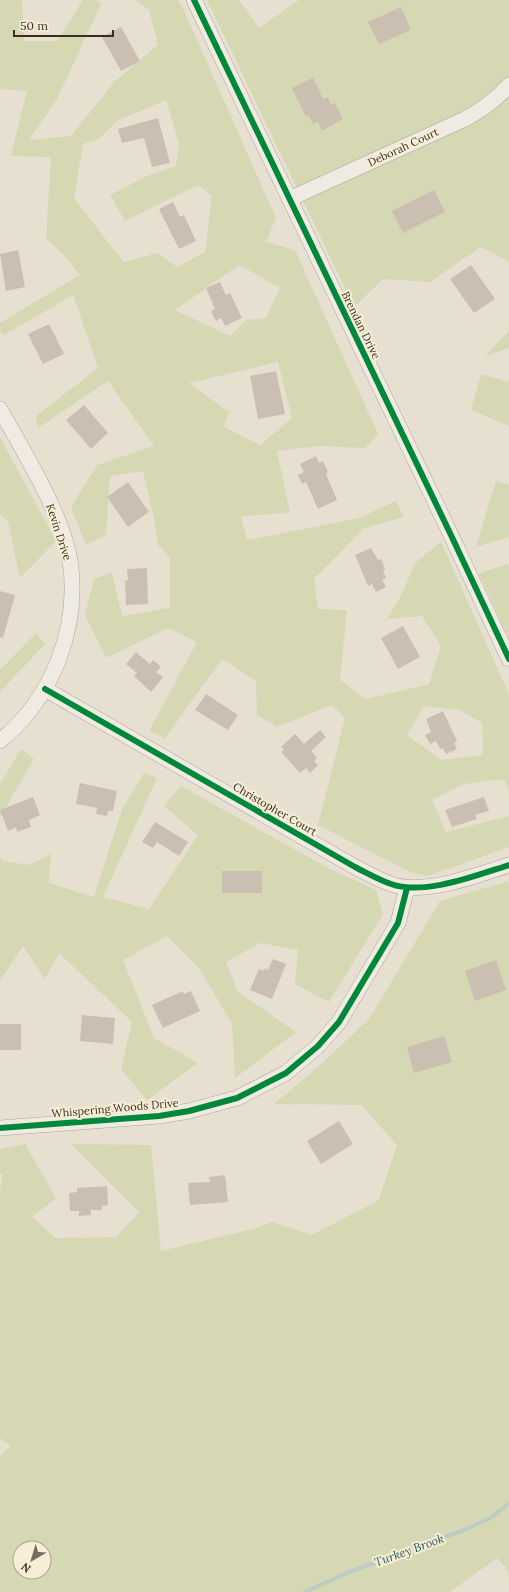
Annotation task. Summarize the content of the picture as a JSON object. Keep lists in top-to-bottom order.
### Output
{
  "streets": {
    "street": [
      "Deborah Court",
      "Brendan Drive",
      "Kevin Drive",
      "Christopher Court",
      "Whispering Woods Drive"
    ]
  },
  "crossings": [
    ["Deborah Court", "Brendan Drive"],
    ["Kevin Drive", "Christopher Court"],
    ["Christopher Court", "Whispering Woods Drive"]
  ],
  "water": ["Turkey Brook"],
  "scale_bar": "50 m",
  "north": "bottom left"
}
